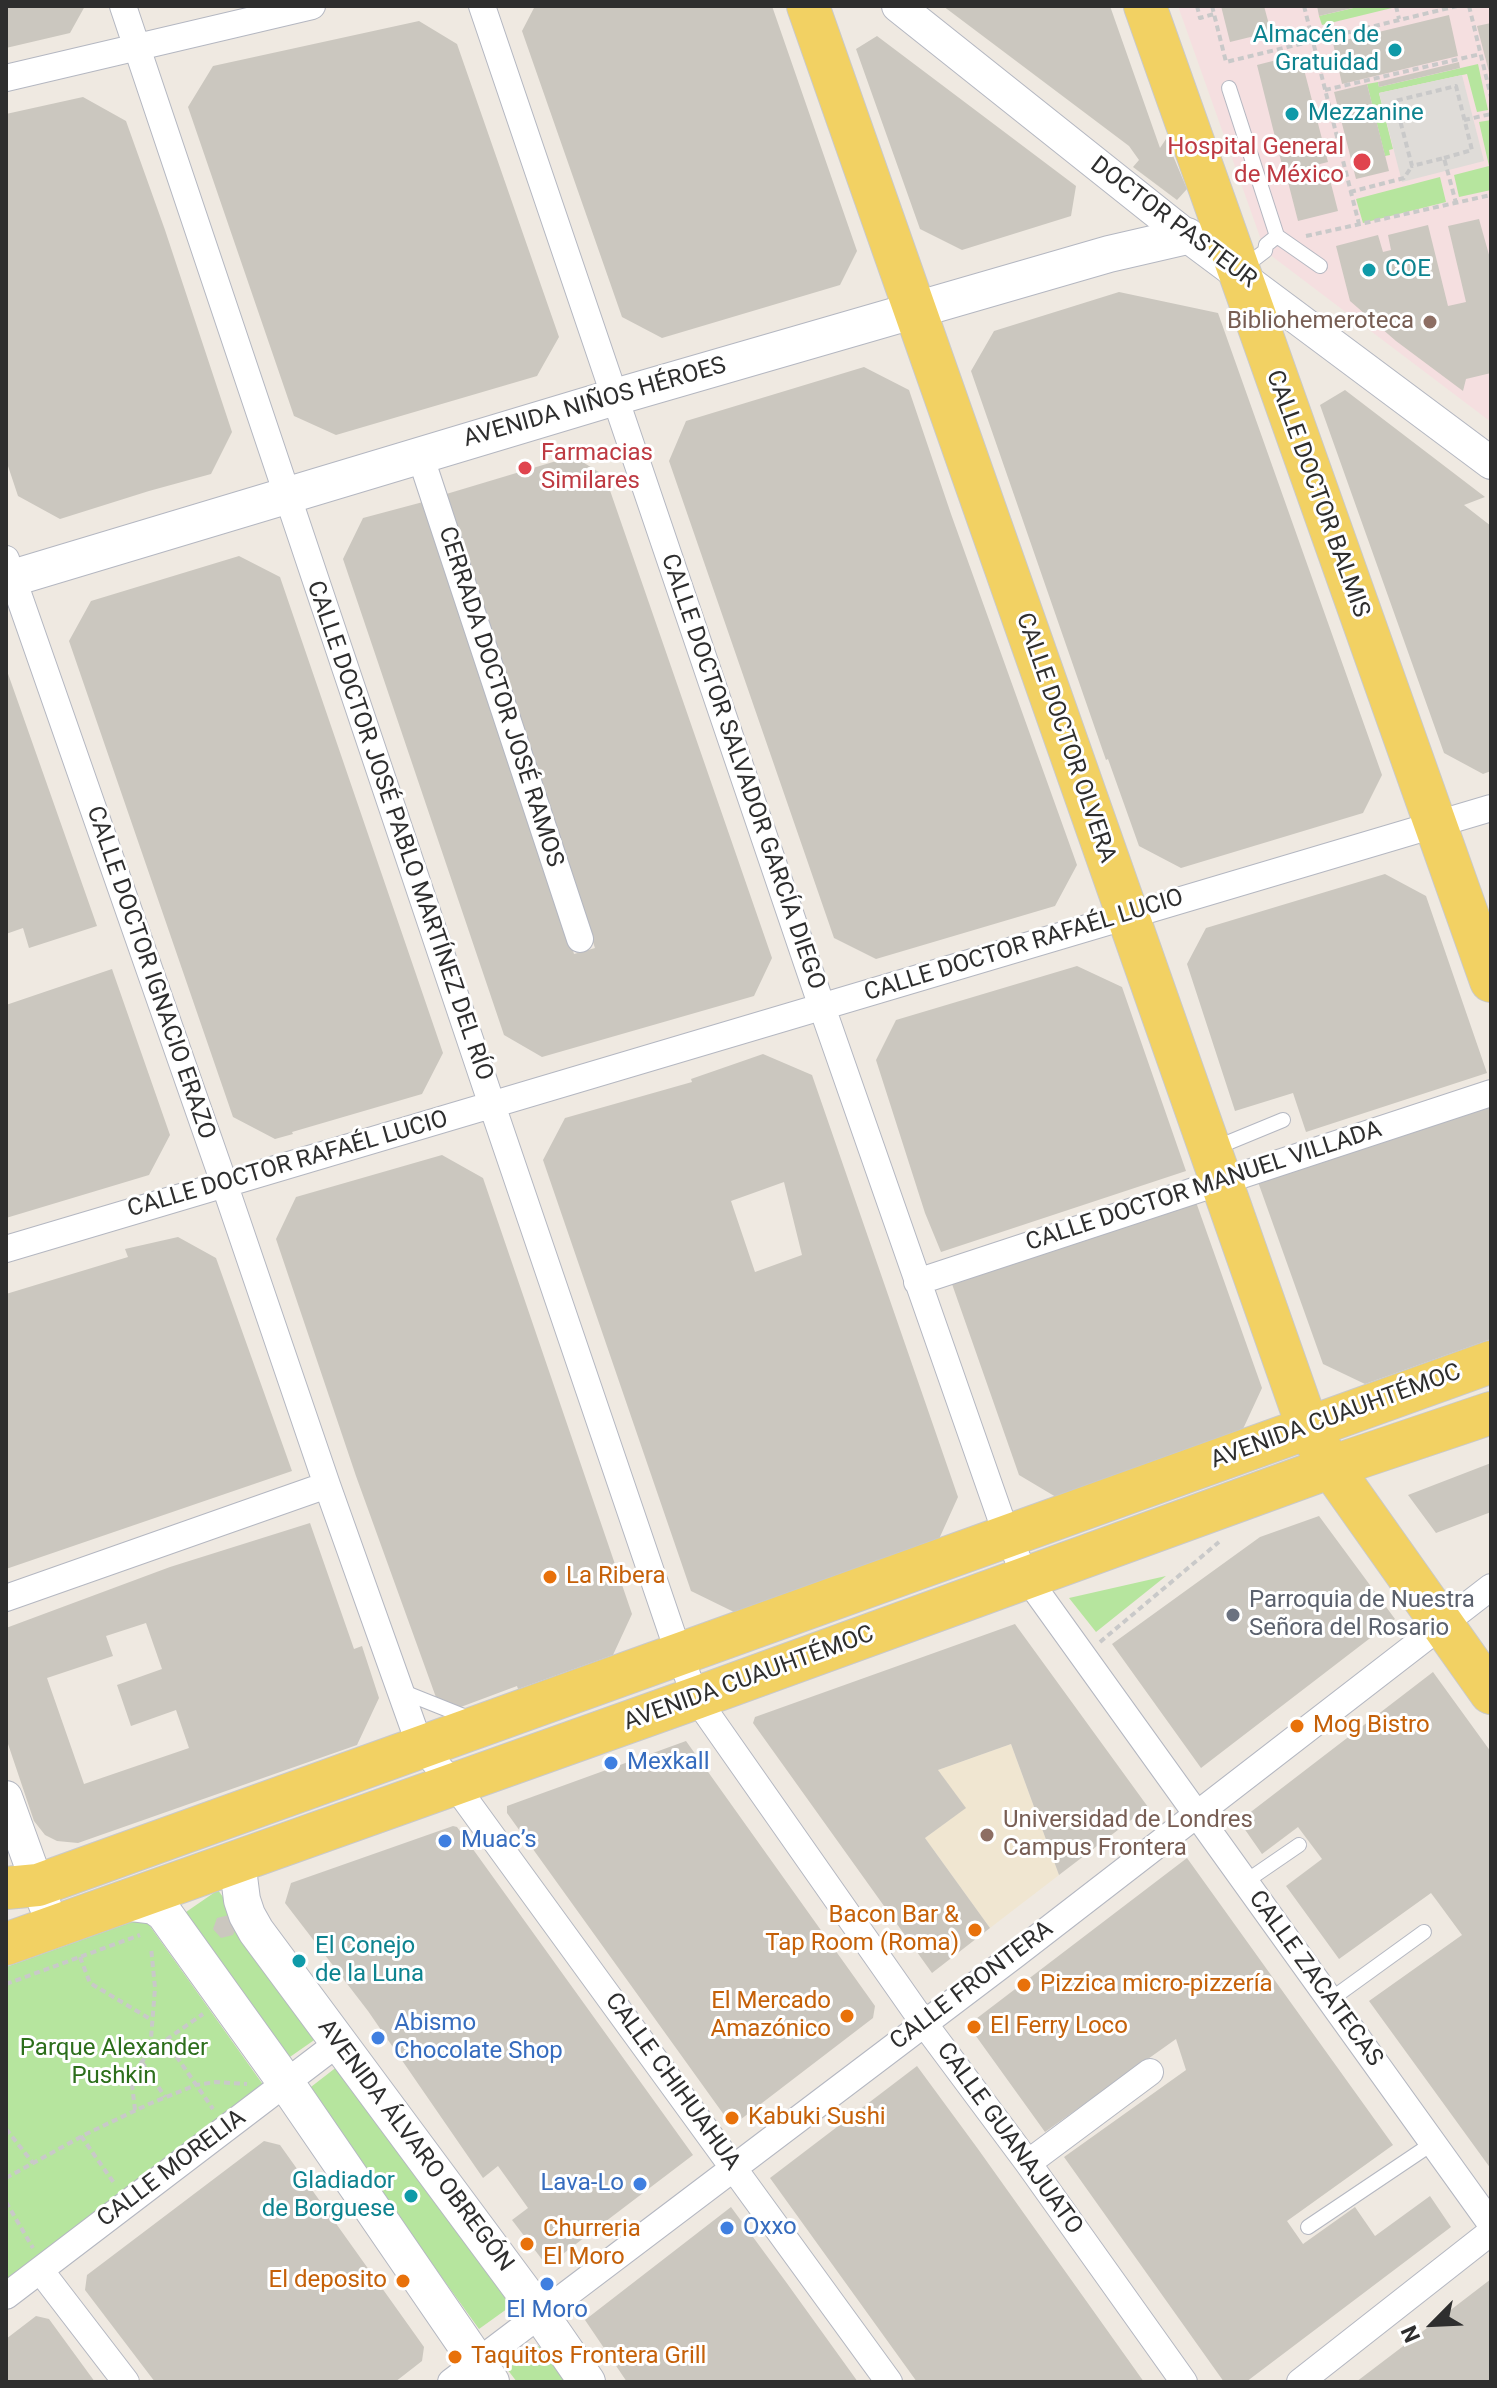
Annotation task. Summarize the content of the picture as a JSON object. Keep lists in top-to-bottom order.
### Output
{
  "streets": {
    "main road": [
      "AVENIDA NIÑOS HÉROES",
      "CALLE DOCTOR BALMIS",
      "CALLE DOCTOR OLVERA",
      "AVENIDA CUAUHTÉMOC",
      "AVENIDA ÁLVARO OBREGÓN"
    ],
    "street": [
      "DOCTOR PASTEUR",
      "CERRADA DOCTOR JOSÉ RAMOS",
      "CALLE DOCTOR SALVADOR GARCÍA DIEGO",
      "CALLE DOCTOR JOSÉ PABLO MARTÍNEZ DEL RÍO",
      "CALLE DOCTOR RAFAÉL LUCIO",
      "CALLE DOCTOR IGNACIO ERAZO",
      "CALLE DOCTOR MANUEL VILLADA",
      "CALLE ZACATECAS",
      "CALLE FRONTERA",
      "CALLE CHIHUAHUA",
      "CALLE GUANAJUATO",
      "CALLE MORELIA"
    ]
  },
  "crossings": [
    ["DOCTOR PASTEUR", "AVENIDA NIÑOS HÉROES"],
    ["DOCTOR PASTEUR", "CALLE DOCTOR BALMIS"],
    ["AVENIDA NIÑOS HÉROES", "CERRADA DOCTOR JOSÉ RAMOS"],
    ["AVENIDA NIÑOS HÉROES", "CALLE DOCTOR OLVERA"],
    ["AVENIDA NIÑOS HÉROES", "CALLE DOCTOR SALVADOR GARCÍA DIEGO"],
    ["AVENIDA NIÑOS HÉROES", "CALLE DOCTOR JOSÉ PABLO MARTÍNEZ DEL RÍO"],
    ["AVENIDA NIÑOS HÉROES", "CALLE DOCTOR IGNACIO ERAZO"],
    ["CALLE DOCTOR BALMIS", "CALLE DOCTOR RAFAÉL LUCIO"],
    ["CALLE DOCTOR OLVERA", "CALLE DOCTOR RAFAÉL LUCIO"],
    ["CALLE DOCTOR OLVERA", "CALLE DOCTOR MANUEL VILLADA"],
    ["CALLE DOCTOR OLVERA", "AVENIDA CUAUHTÉMOC"],
    ["CALLE DOCTOR OLVERA", "CALLE FRONTERA"],
    ["CALLE DOCTOR SALVADOR GARCÍA DIEGO", "CALLE DOCTOR RAFAÉL LUCIO"],
    ["CALLE DOCTOR SALVADOR GARCÍA DIEGO", "CALLE DOCTOR MANUEL VILLADA"],
    ["CALLE DOCTOR SALVADOR GARCÍA DIEGO", "AVENIDA CUAUHTÉMOC"],
    ["CALLE DOCTOR SALVADOR GARCÍA DIEGO", "CALLE ZACATECAS"],
    ["CALLE DOCTOR JOSÉ PABLO MARTÍNEZ DEL RÍO", "CALLE DOCTOR RAFAÉL LUCIO"],
    ["CALLE DOCTOR JOSÉ PABLO MARTÍNEZ DEL RÍO", "AVENIDA CUAUHTÉMOC"],
    ["CALLE DOCTOR JOSÉ PABLO MARTÍNEZ DEL RÍO", "CALLE GUANAJUATO"],
    ["CALLE DOCTOR RAFAÉL LUCIO", "CALLE DOCTOR IGNACIO ERAZO"],
    ["CALLE DOCTOR IGNACIO ERAZO", "AVENIDA CUAUHTÉMOC"],
    ["CALLE DOCTOR IGNACIO ERAZO", "CALLE CHIHUAHUA"],
    ["AVENIDA CUAUHTÉMOC", "CALLE ZACATECAS"],
    ["AVENIDA CUAUHTÉMOC", "CALLE CHIHUAHUA"],
    ["AVENIDA CUAUHTÉMOC", "CALLE GUANAJUATO"],
    ["AVENIDA CUAUHTÉMOC", "AVENIDA ÁLVARO OBREGÓN"],
    ["CALLE ZACATECAS", "CALLE FRONTERA"],
    ["CALLE FRONTERA", "CALLE CHIHUAHUA"],
    ["CALLE FRONTERA", "CALLE GUANAJUATO"],
    ["CALLE FRONTERA", "AVENIDA ÁLVARO OBREGÓN"],
    ["AVENIDA ÁLVARO OBREGÓN", "CALLE MORELIA"]
  ],
  "parks": ["Parque Alexander Pushkin"],
  "places": [
    "Almacén de Gratuidad",
    "Mezzanine",
    "Hospital General de México",
    "COE",
    "Bibliohemeroteca",
    "Farmacias Similares",
    "La Ribera",
    "Parroquia de Nuestra Señora del Rosario",
    "Mog Bistro",
    "Mexkall",
    "Universidad de Londres Campus Frontera",
    "Muac’s",
    "Bacon Bar & Tap Room (Roma)",
    "El Conejo de la Luna",
    "Pizzica micro-pizzería",
    "El Mercado Amazónico",
    "El Ferry Loco",
    "Abismo Chocolate Shop",
    "Kabuki Sushi",
    "Lava-Lo",
    "Gladiador de Borguese",
    "Oxxo",
    "Churreria El Moro",
    "El deposito",
    "El Moro",
    "Taquitos Frontera Grill"
  ],
  "north": "bottom left"
}
